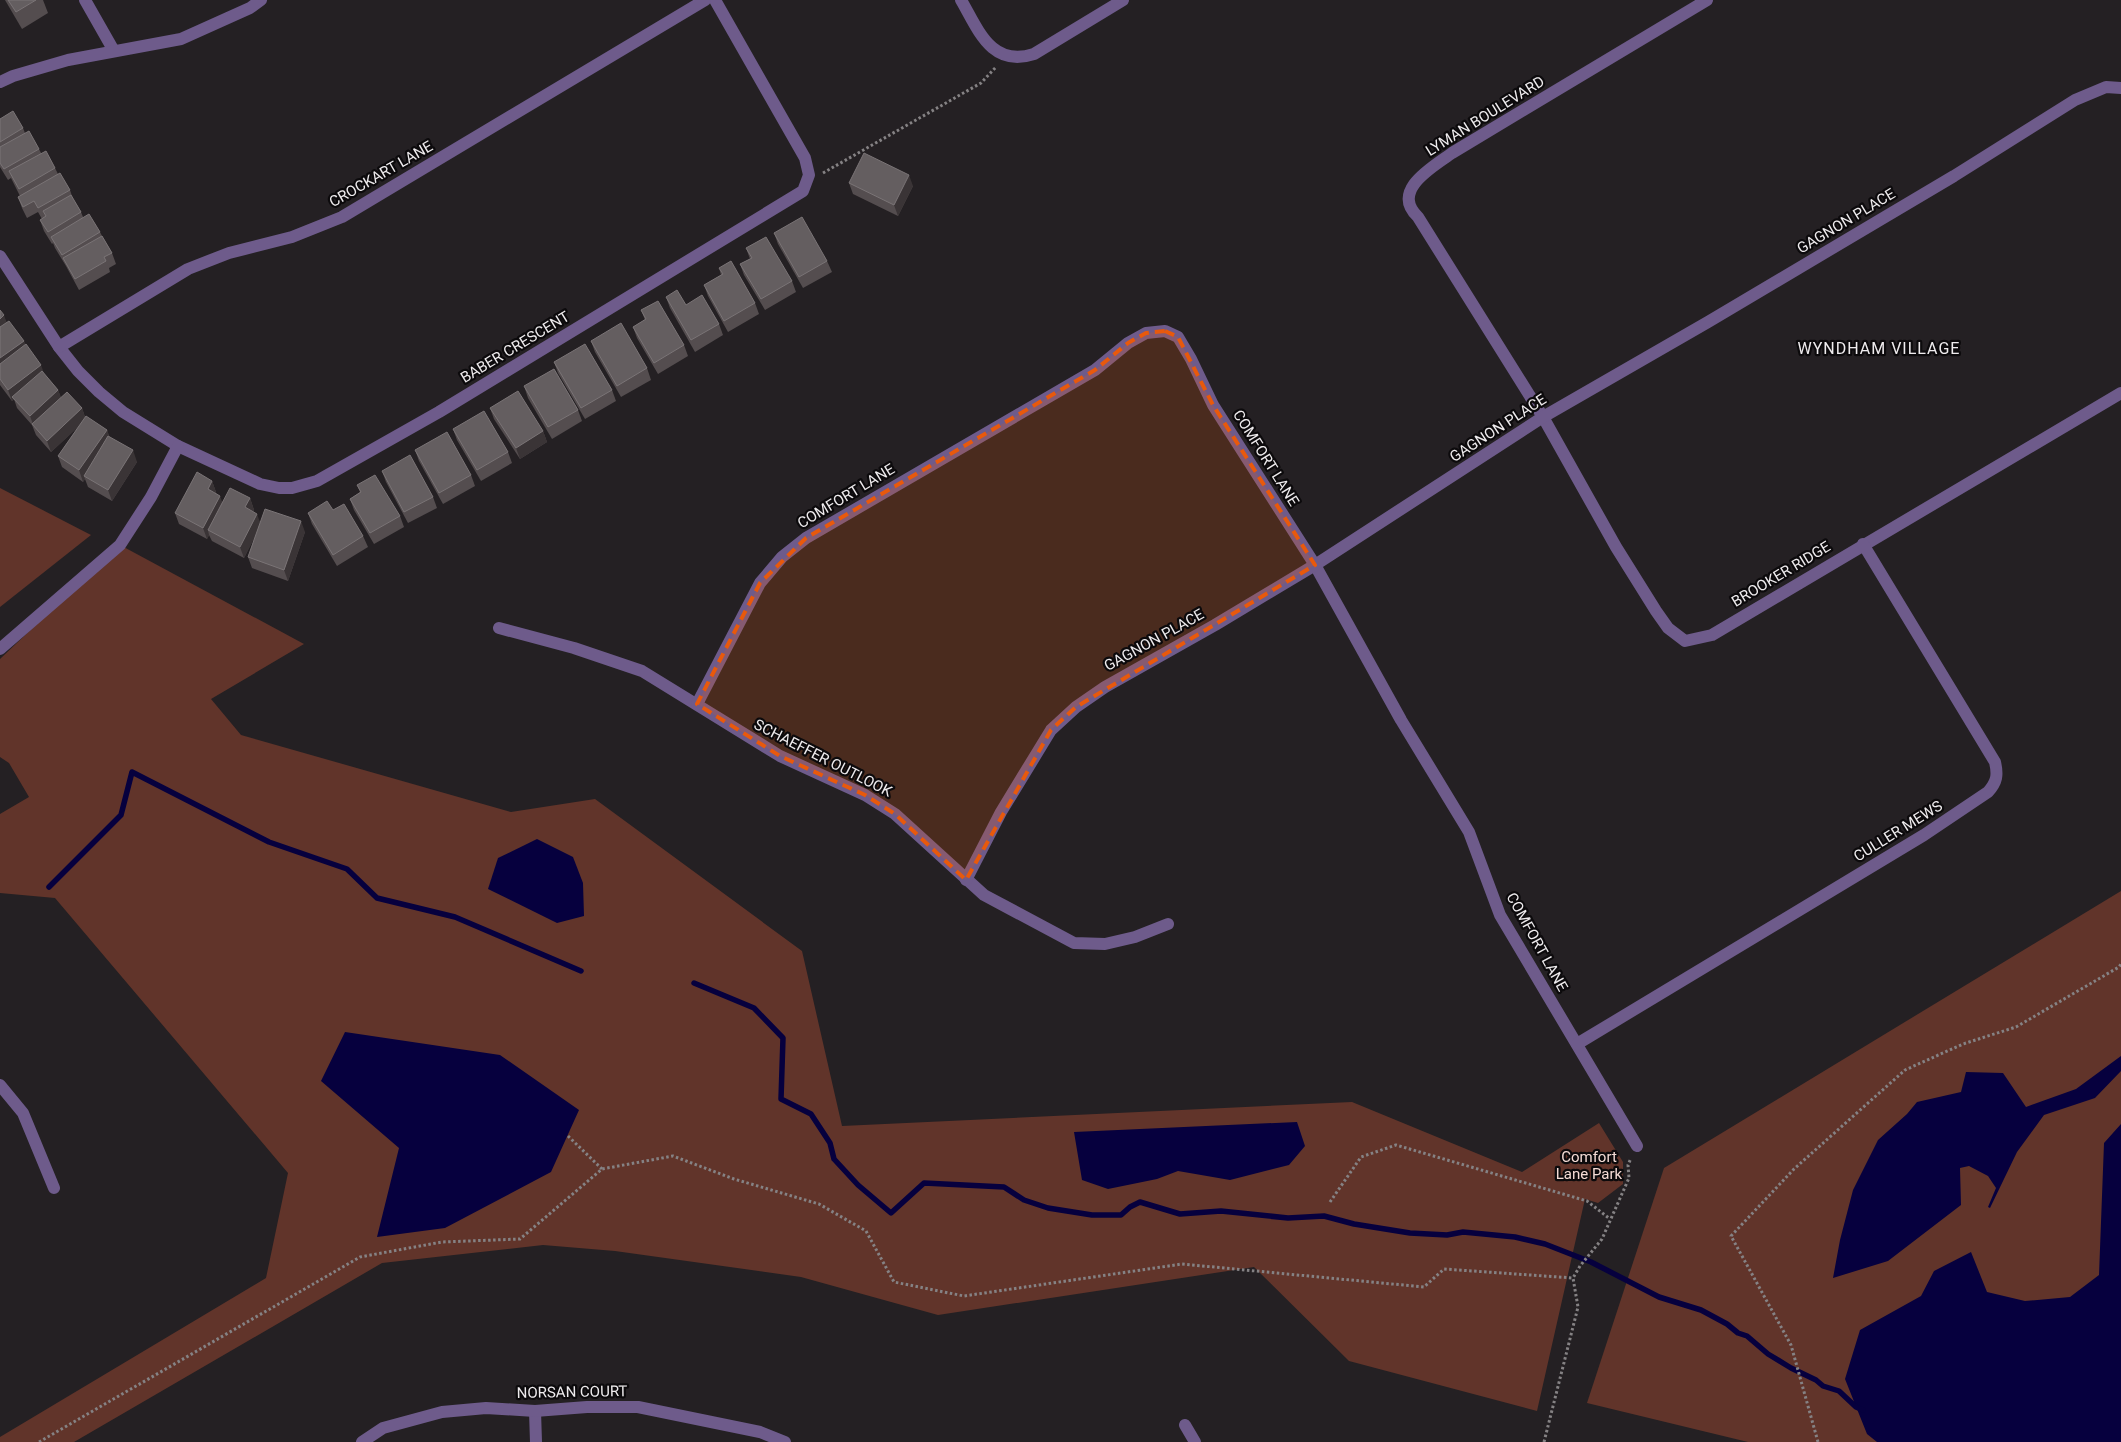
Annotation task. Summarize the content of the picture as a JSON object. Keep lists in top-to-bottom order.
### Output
{
  "streets": {
    "street": [
      "LYMAN BOULEVARD",
      "CROCKART LANE",
      "GAGNON PLACE",
      "BABER CRESCENT",
      "COMFORT LANE",
      "BROOKER RIDGE",
      "SCHAEFFER OUTLOOK",
      "CULLER MEWS",
      "NORSAN COURT"
    ]
  },
  "crossings": [
    ["LYMAN BOULEVARD", "GAGNON PLACE"],
    ["LYMAN BOULEVARD", "BROOKER RIDGE"],
    ["CROCKART LANE", "BABER CRESCENT"],
    ["GAGNON PLACE", "COMFORT LANE"],
    ["GAGNON PLACE", "BROOKER RIDGE"],
    ["GAGNON PLACE", "SCHAEFFER OUTLOOK"],
    ["COMFORT LANE", "SCHAEFFER OUTLOOK"],
    ["COMFORT LANE", "CULLER MEWS"],
    ["BROOKER RIDGE", "CULLER MEWS"]
  ],
  "districts": ["WYNDHAM VILLAGE"],
  "parks": ["Comfort Lane Park"]
}
